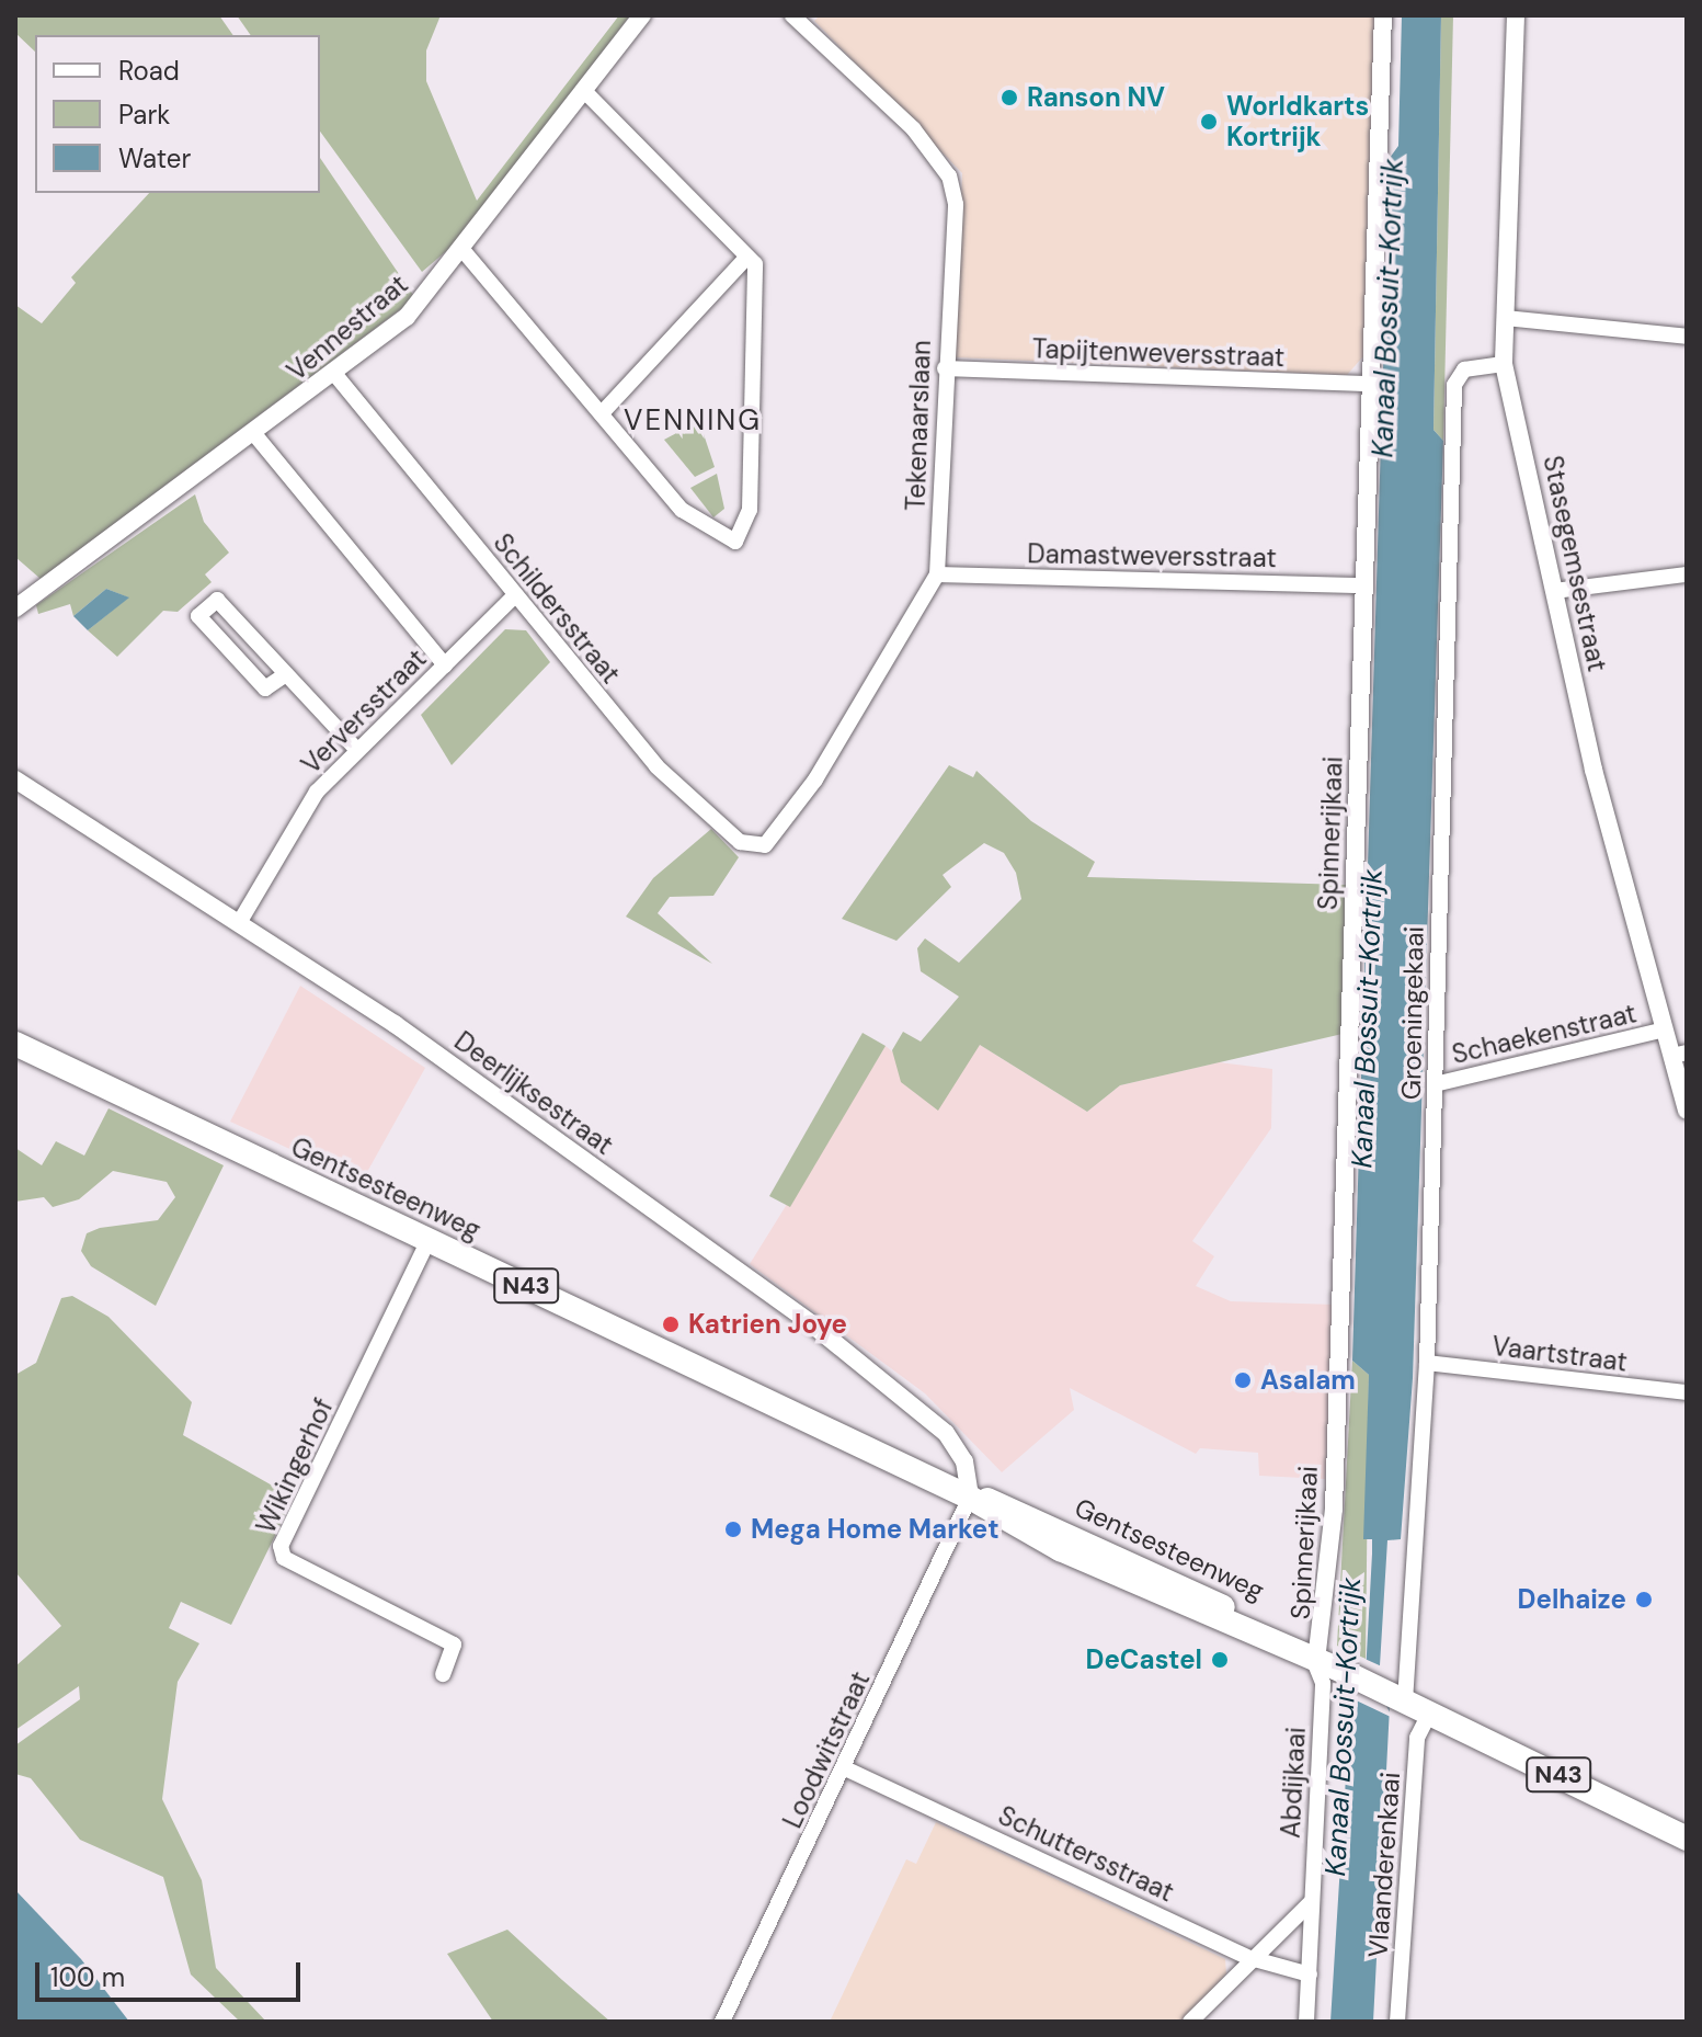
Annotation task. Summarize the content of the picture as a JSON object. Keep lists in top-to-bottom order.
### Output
{
  "streets": {
    "main road": ["Gentsesteenweg", "N43"],
    "street": [
      "Vennestraat",
      "Tapijtenweversstraat",
      "Tekenaarslaan",
      "Damastweversstraat",
      "Stasegemsestraat",
      "Schildersstraat",
      "Verversstraat",
      "Spinnerijkaai",
      "Groeningekaai",
      "Schaekenstraat",
      "Deerlijksestraat",
      "Vaartstraat",
      "Wikingerhof",
      "Loodwitstraat",
      "Abdijkaai",
      "Schuttersstraat",
      "Vlaanderenkaai"
    ]
  },
  "crossings": [
    ["Vennestraat", "Schildersstraat"],
    ["Tapijtenweversstraat", "Tekenaarslaan"],
    ["Tapijtenweversstraat", "Spinnerijkaai"],
    ["Tekenaarslaan", "Damastweversstraat"],
    ["Tekenaarslaan", "Schildersstraat"],
    ["Damastweversstraat", "Spinnerijkaai"],
    ["Stasegemsestraat", "Groeningekaai"],
    ["Stasegemsestraat", "Schaekenstraat"],
    ["Schildersstraat", "Verversstraat"],
    ["Verversstraat", "Deerlijksestraat"],
    ["Spinnerijkaai", "Gentsesteenweg"],
    ["Spinnerijkaai", "Abdijkaai"],
    ["Groeningekaai", "Schaekenstraat"],
    ["Groeningekaai", "Gentsesteenweg"],
    ["Groeningekaai", "Vaartstraat"],
    ["Deerlijksestraat", "Gentsesteenweg"],
    ["Deerlijksestraat", "Loodwitstraat"],
    ["Gentsesteenweg", "Wikingerhof"],
    ["Gentsesteenweg", "Loodwitstraat"],
    ["Gentsesteenweg", "Abdijkaai"],
    ["Gentsesteenweg", "Vlaanderenkaai"],
    ["Loodwitstraat", "Schuttersstraat"],
    ["Abdijkaai", "Schuttersstraat"]
  ],
  "districts": ["VENNING"],
  "water": ["Kanaal Bossuit-Kortrijk"],
  "places": [
    "Ranson NV",
    "Worldkarts Kortrijk",
    "Katrien Joye",
    "Asalam",
    "Mega Home Market",
    "Delhaize",
    "DeCastel"
  ],
  "legend": ["Road", "Park", "Water"],
  "scale_bar": "100 m"
}
